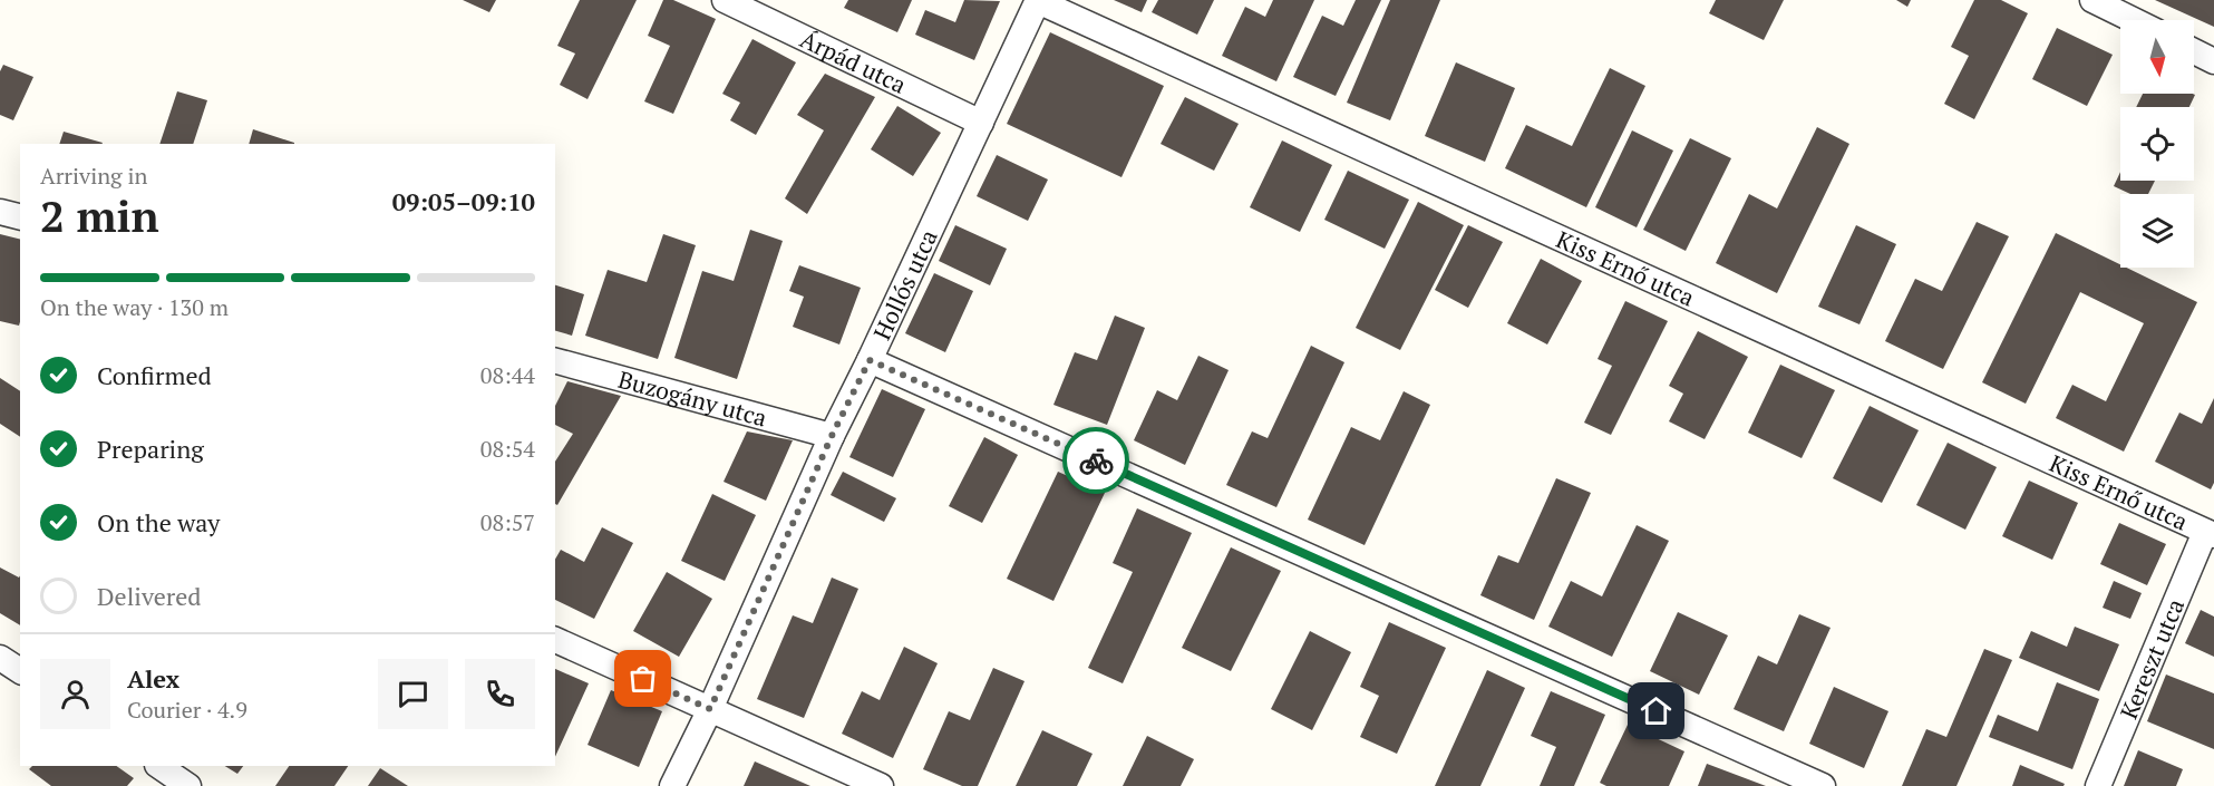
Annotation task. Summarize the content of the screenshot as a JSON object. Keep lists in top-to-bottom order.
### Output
{
  "streets": {
    "street": [
      "Árpád utca",
      "Kiss Ernő utca",
      "Hollós utca",
      "Buzogány utca",
      "Kereszt utca"
    ]
  },
  "crossings": [
    ["Árpád utca", "Hollós utca"],
    ["Kiss Ernő utca", "Hollós utca"],
    ["Kiss Ernő utca", "Kereszt utca"],
    ["Hollós utca", "Buzogány utca"]
  ],
  "north": "bottom",
  "page": {
    "heading": ["2 min", "Arriving in", "09:05–09:10"],
    "panel": ["Alex", "Courier · 4.9"],
    "bar": "On the way · 130 m",
    "list": [
      ["Confirmed", "08:44"],
      ["Preparing", "08:54"],
      ["On the way", "08:57"],
      "Delivered"
    ]
  }
}
